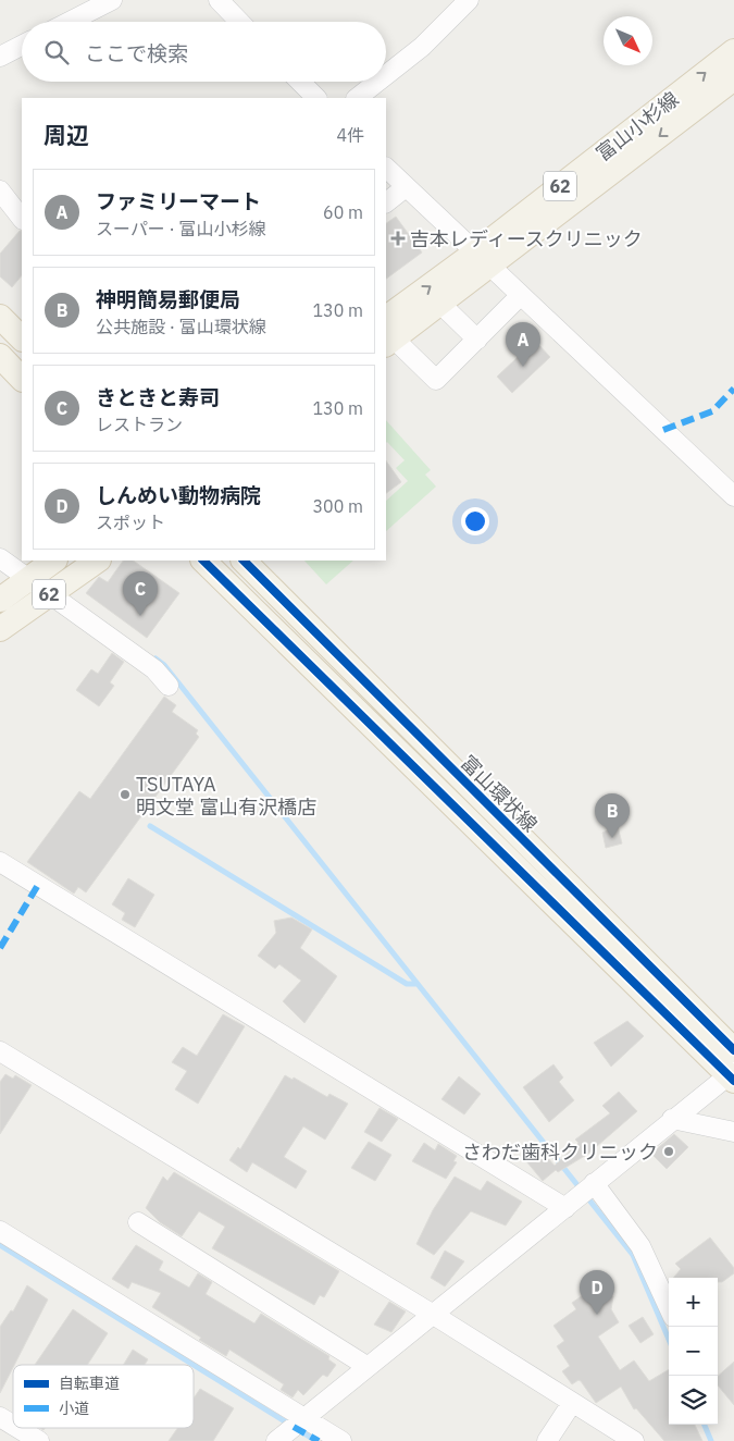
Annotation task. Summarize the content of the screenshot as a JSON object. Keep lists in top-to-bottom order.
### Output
{
  "streets": {
    "main road": ["富山小杉線", "62", "富山環状線"]
  },
  "places": {
    "health": ["吉本レディースクリニック"],
    "other": ["TSUTAYA 明文堂 富山有沢橋店", "さわだ歯科クリニック"]
  },
  "legend": ["自転車道", "小道"],
  "north": "bottom right",
  "page": {
    "search": "ここで検索",
    "heading": ["周辺", "4件"],
    "list": [
      {
        "mark": "A",
        "name": "ファミリーマート",
        "note": "スーパー · 富山小杉線",
        "value": "60 m"
      },
      {
        "mark": "B",
        "name": "神明簡易郵便局",
        "note": "公共施設 · 富山環状線",
        "value": "130 m"
      },
      {
        "mark": "C",
        "name": "きときと寿司",
        "note": "レストラン",
        "value": "130 m"
      },
      {
        "mark": "D",
        "name": "しんめい動物病院",
        "note": "スポット",
        "value": "300 m"
      }
    ],
    "pins": [
      "A",
      "C",
      "B",
      "D"
    ],
    "map_buttons": ["+", "−"]
  }
}
